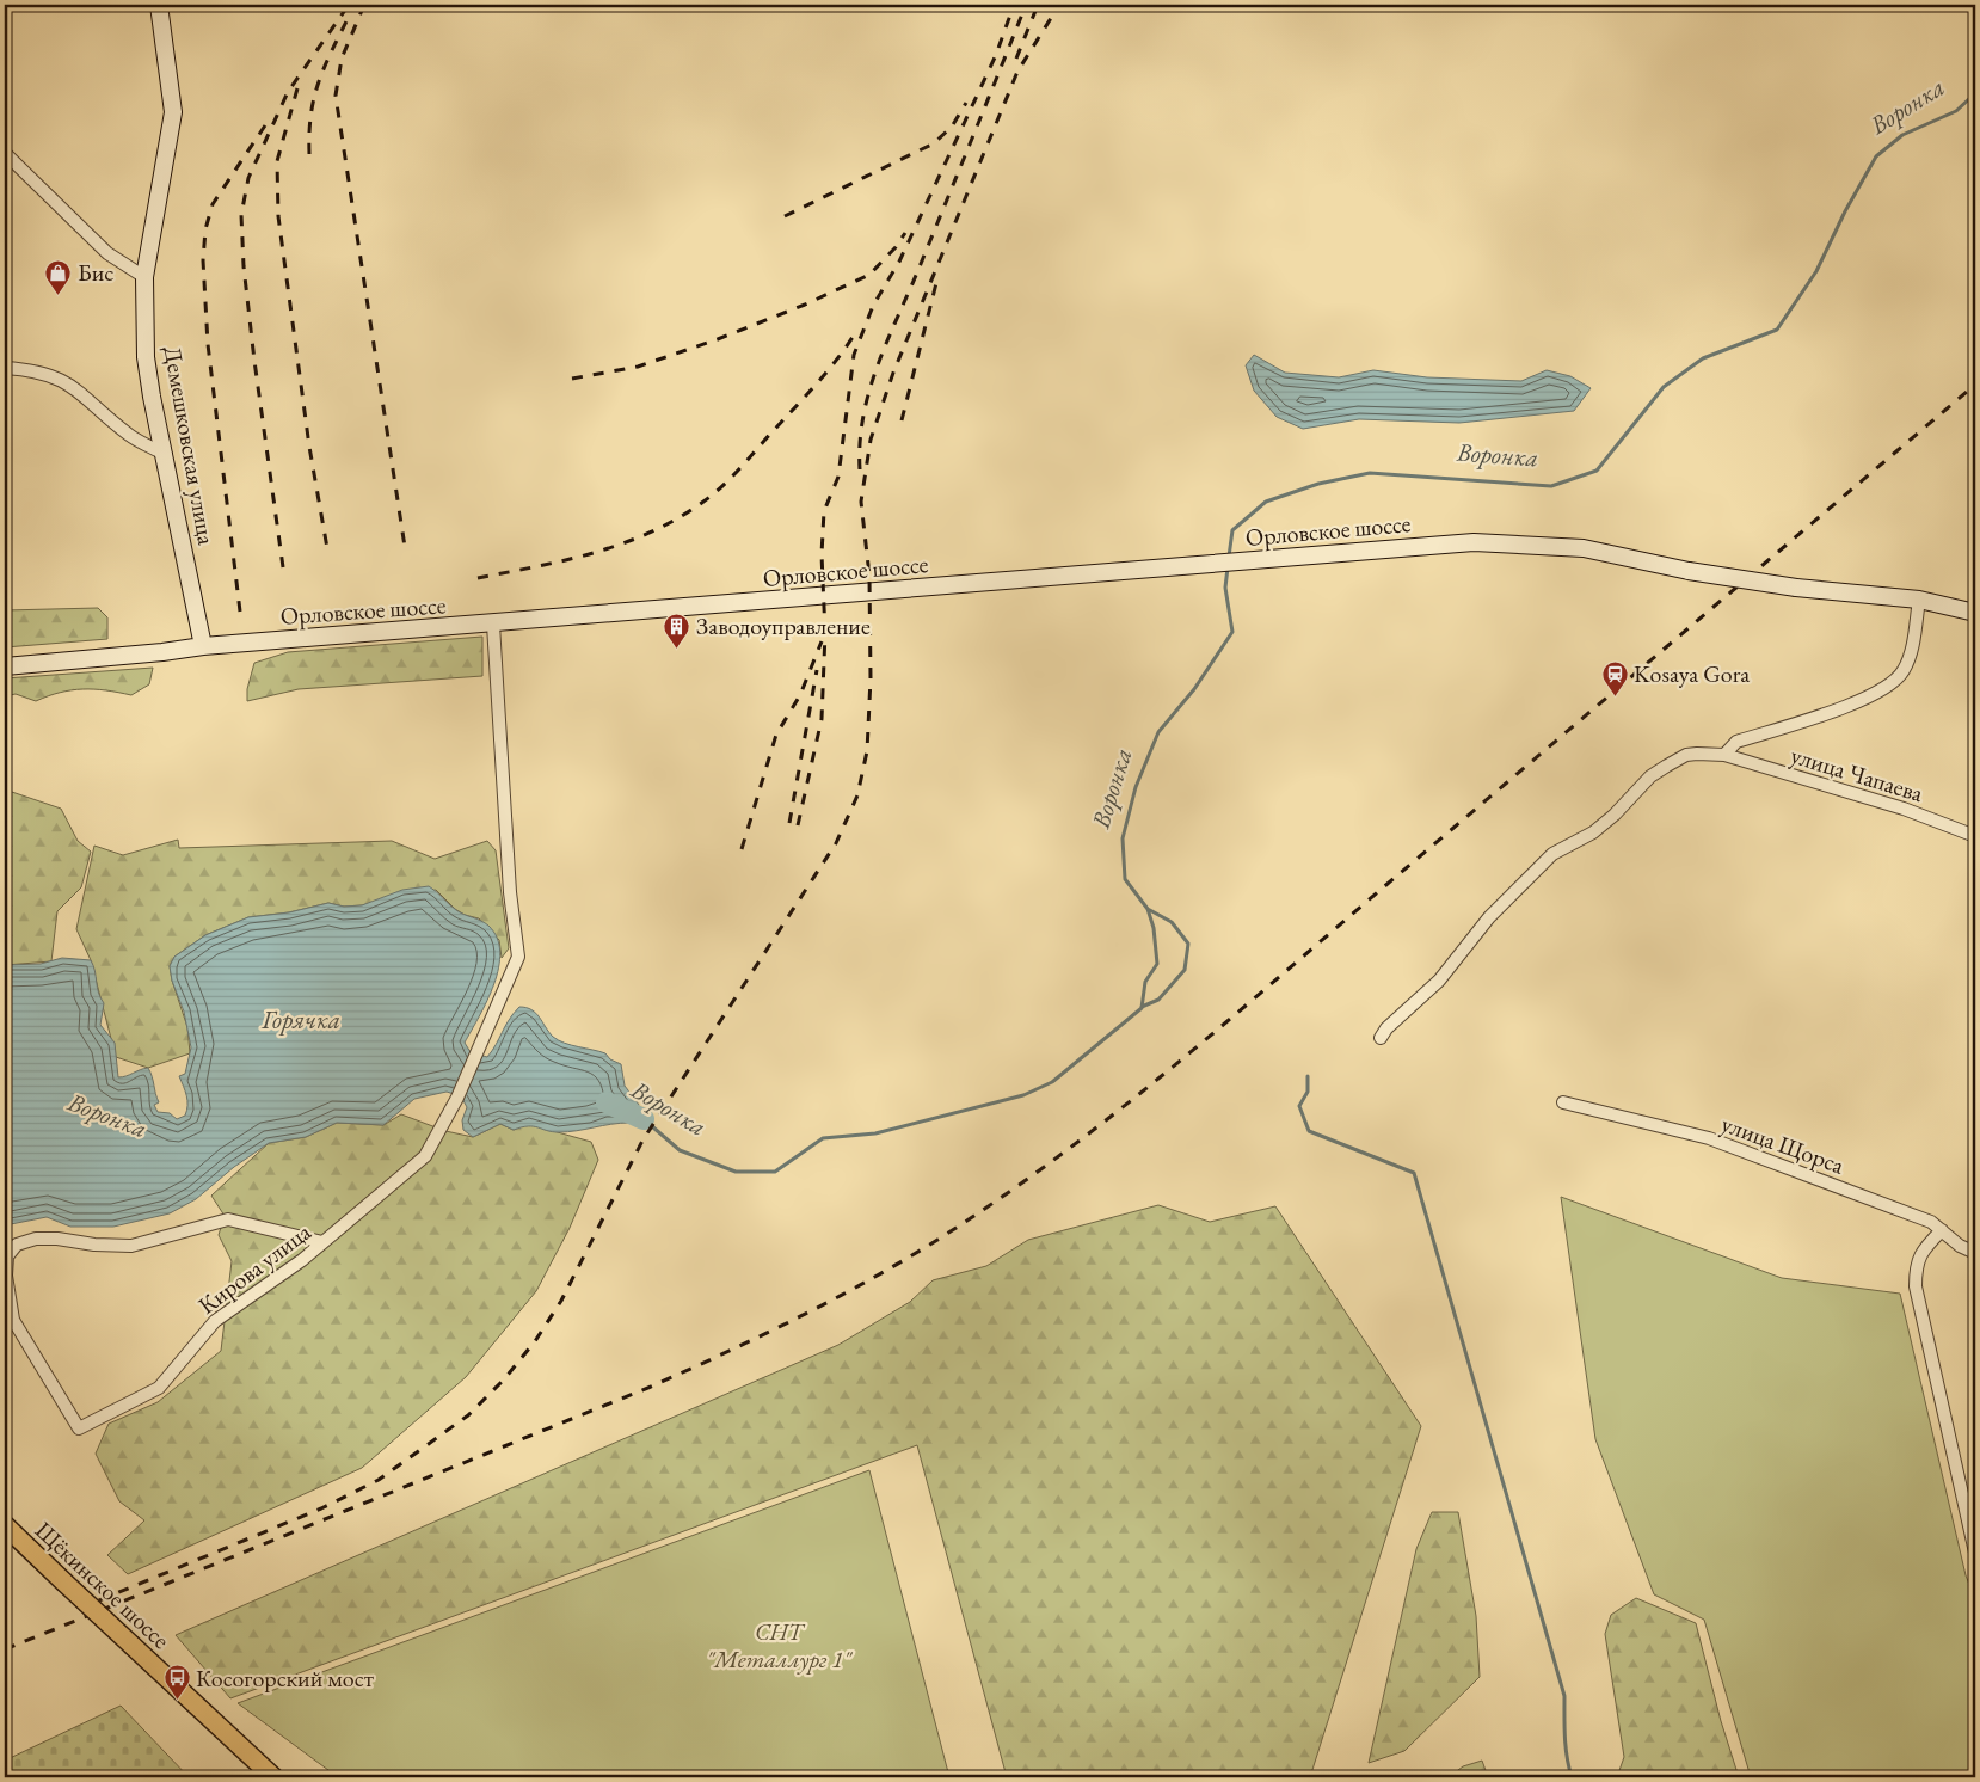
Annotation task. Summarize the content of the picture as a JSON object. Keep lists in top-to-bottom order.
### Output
{
  "streets": {
    "main road": ["Демешковская улица", "Орловское шоссе", "Щёкинское шоссе"],
    "street": ["улица Чапаева", "улица Щорса", "Кирова улица"]
  },
  "crossings": [
    ["Демешковская улица", "Орловское шоссе"],
    ["Орловское шоссе", "Кирова улица"]
  ],
  "water": ["Воронка", "Горячка"],
  "parks": ["СНТ \"Металлург 1\""],
  "places": {
    "shop": ["Бис"],
    "building": ["Заводоуправление"],
    "station": ["Kosaya Gora"],
    "bus stop": ["Косогорский мост"]
  }
}
